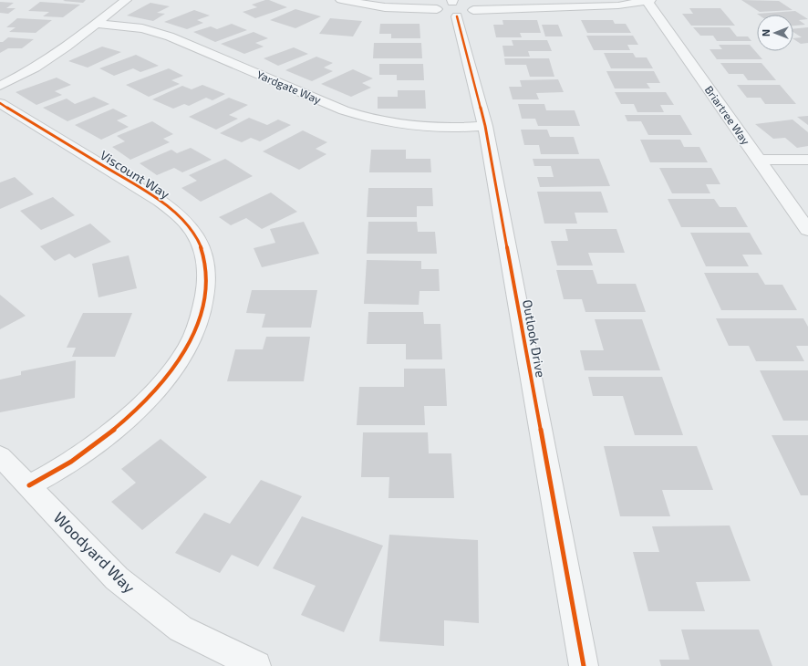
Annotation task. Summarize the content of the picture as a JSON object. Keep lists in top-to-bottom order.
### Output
{
  "streets": {
    "street": [
      "Yardgate Way",
      "Briartree Way",
      "Viscount Way",
      "Outlook Drive",
      "Woodyard Way"
    ]
  },
  "crossings": [
    ["Yardgate Way", "Outlook Drive"],
    ["Viscount Way", "Woodyard Way"]
  ],
  "north": "left"
}
